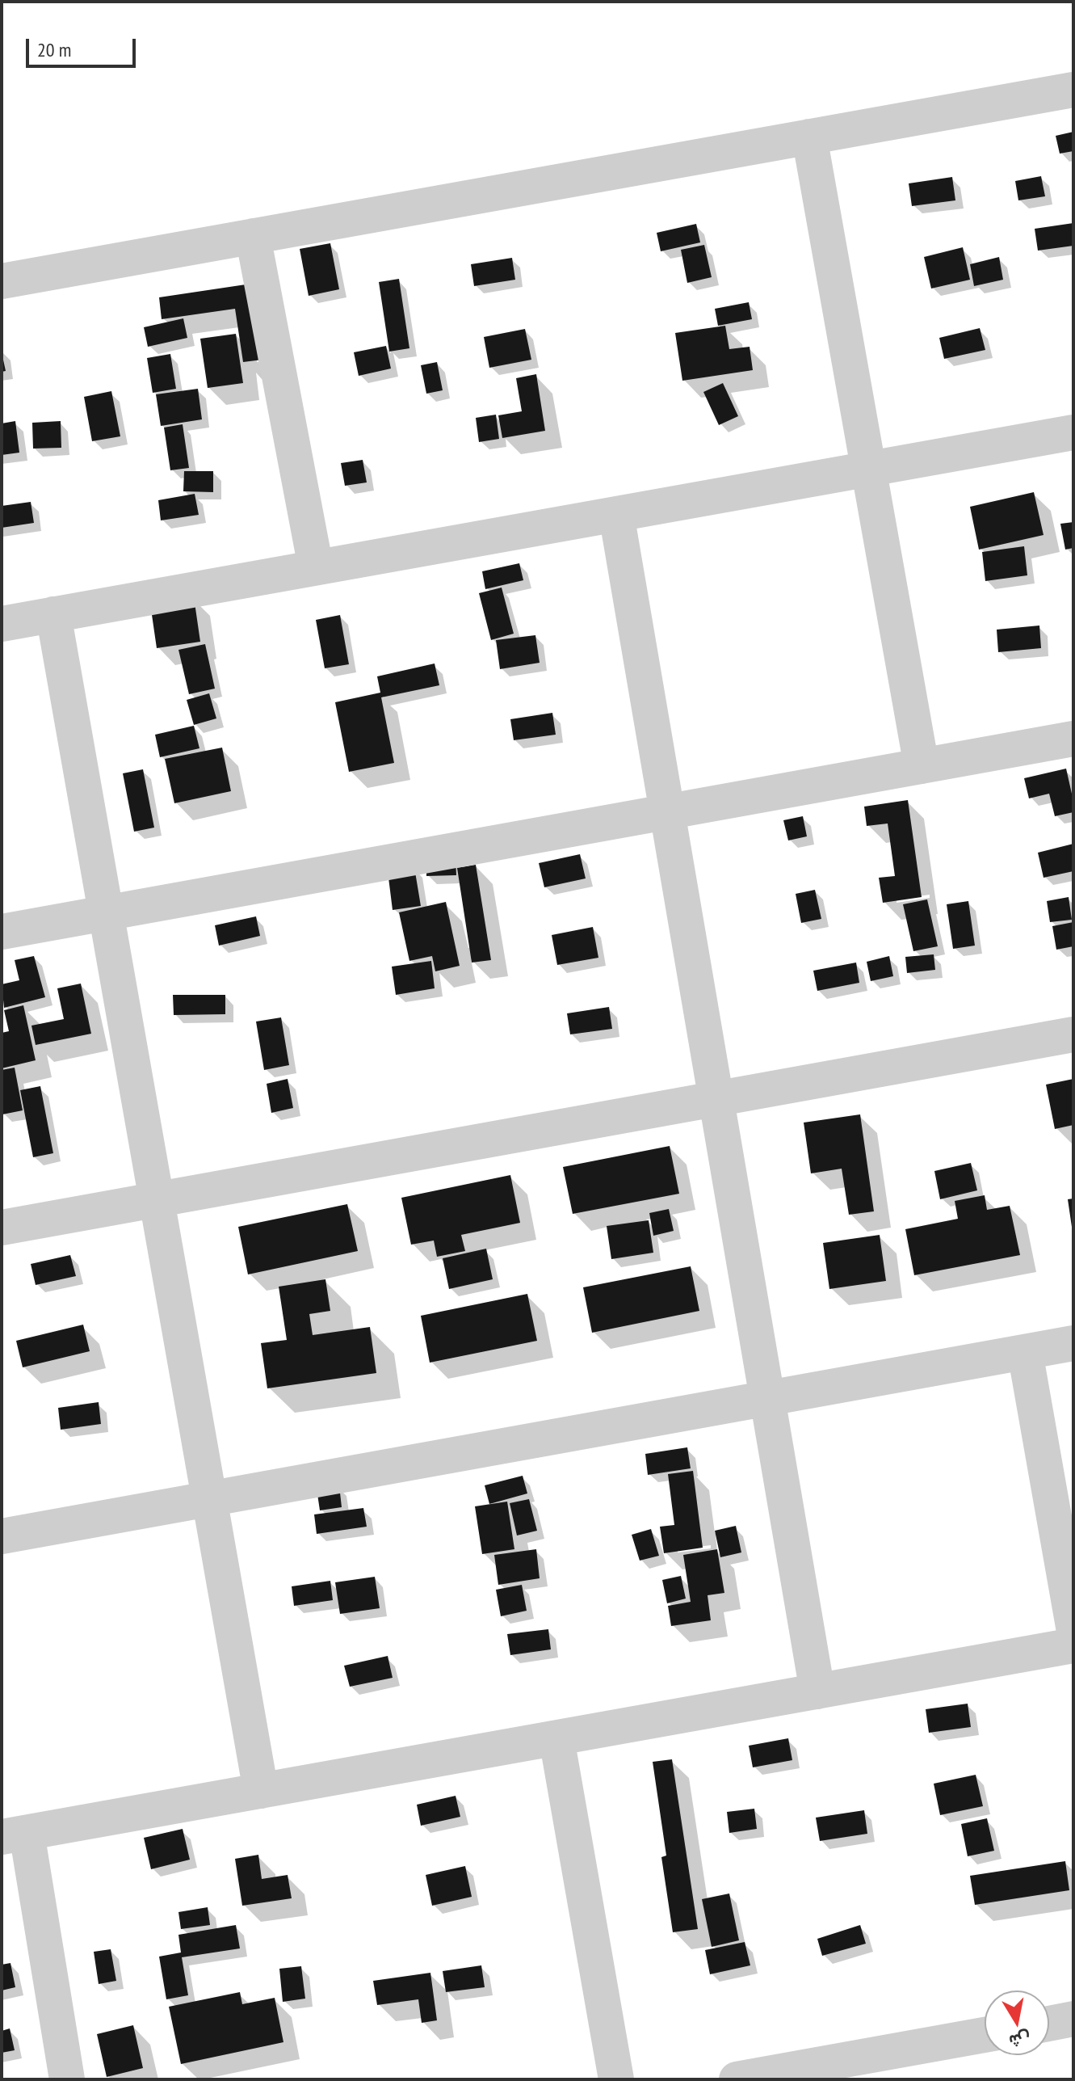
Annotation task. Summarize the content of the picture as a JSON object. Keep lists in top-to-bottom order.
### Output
{
  "scale_bar": "20 m",
  "north": "bottom"
}
